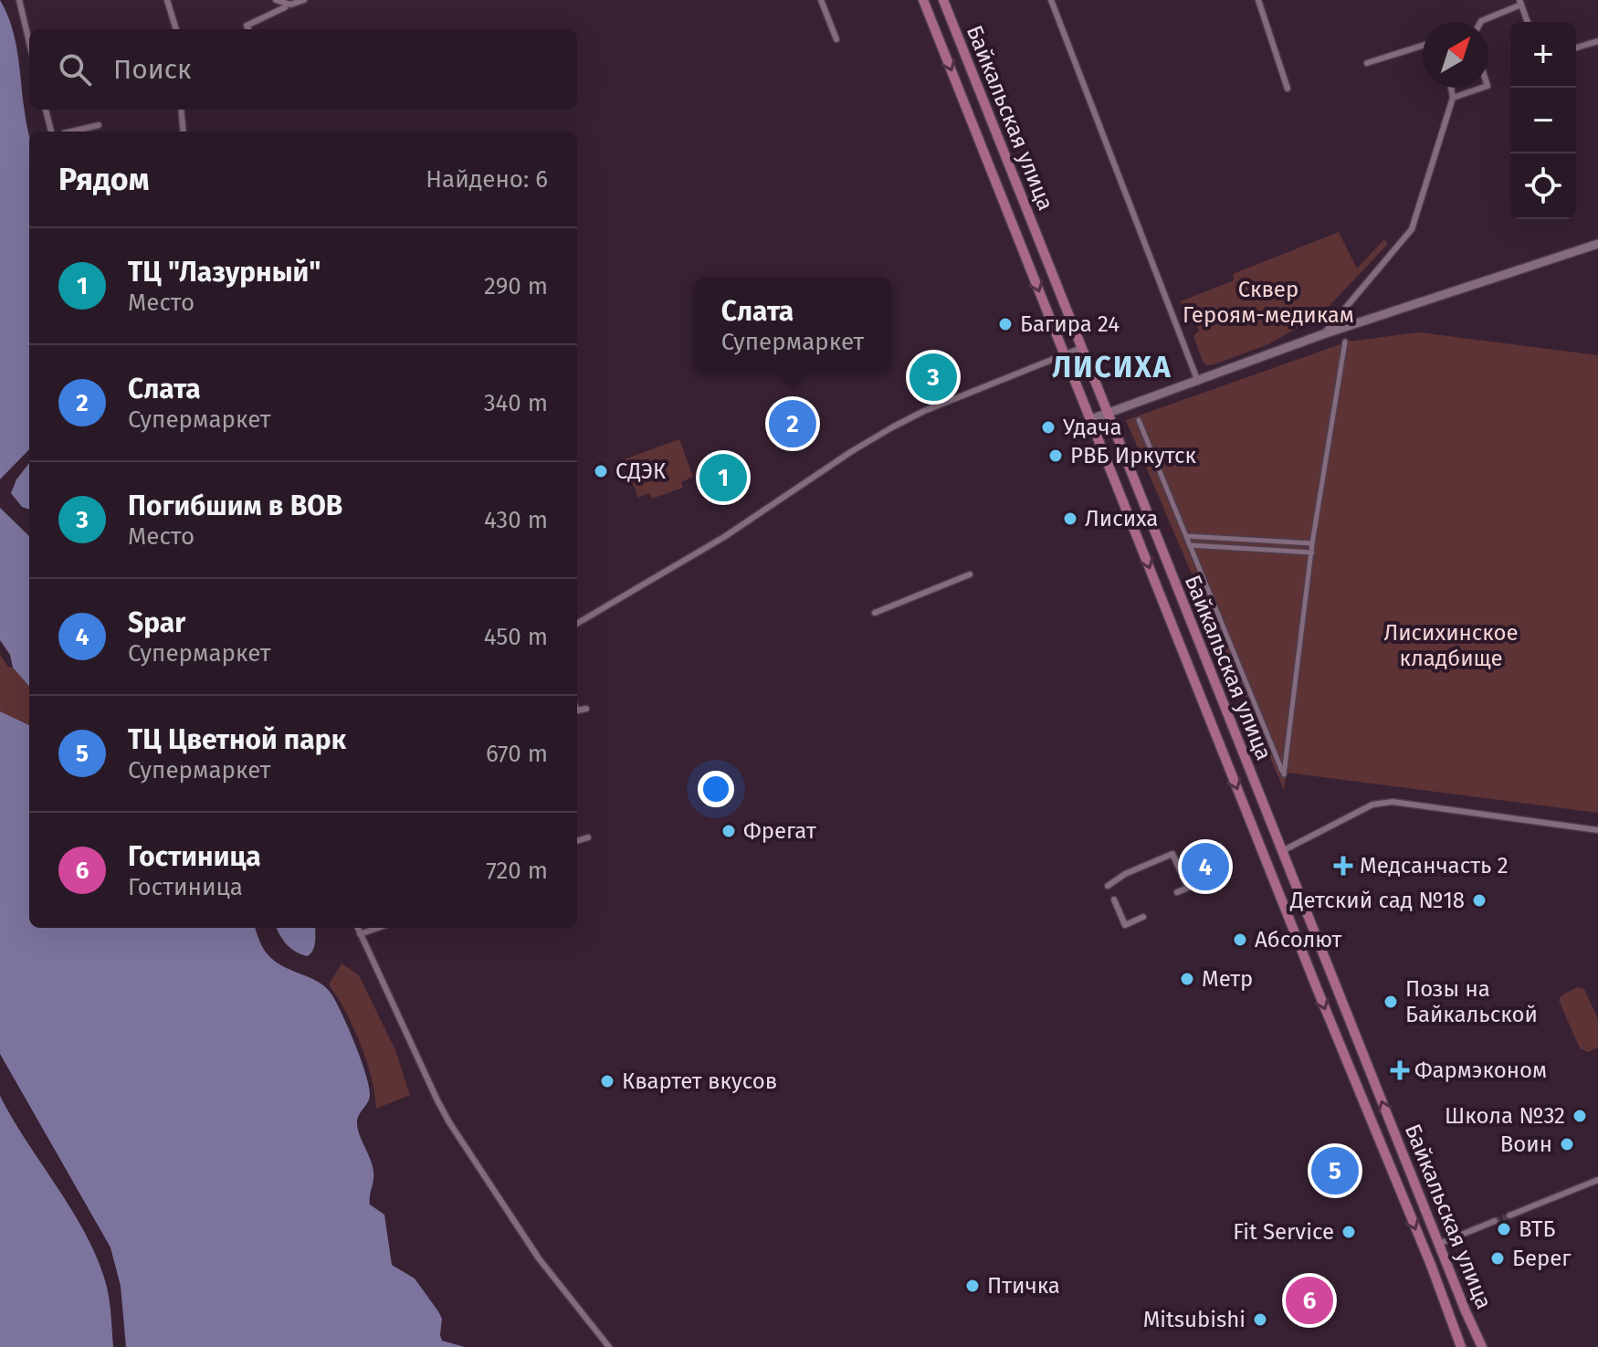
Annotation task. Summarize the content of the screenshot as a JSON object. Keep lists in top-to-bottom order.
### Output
{
  "streets": {
    "main road": ["Байкальская улица"]
  },
  "districts": ["ЛИСИХА"],
  "parks": ["Сквер Героям-медикам", "Лисихинское кладбище"],
  "places": {
    "other": [
      "Багира 24",
      "Удача",
      "РВБ Иркутск",
      "СДЭК",
      "Лисиха",
      "Фрегат",
      "Детский сад №18",
      "Абсолют",
      "Метр",
      "Позы на Байкальской",
      "Квартет вкусов",
      "Школа №32",
      "Воин",
      "ВТБ",
      "Fit Service",
      "Берег",
      "Птичка",
      "Mitsubishi"
    ],
    "health": ["Медсанчасть 2", "Фармэконом"]
  },
  "north": "top right",
  "page": {
    "map_buttons": ["+", "−"],
    "search": "Поиск",
    "heading": ["Рядом", "Найдено: 6"],
    "list": [
      {
        "mark": "1",
        "name": "ТЦ \"Лазурный\"",
        "note": "Место",
        "value": "290 m"
      },
      {
        "mark": "2",
        "name": "Слата",
        "note": "Супермаркет",
        "value": "340 m"
      },
      {
        "mark": "3",
        "name": "Погибшим в ВОВ",
        "note": "Место",
        "value": "430 m"
      },
      {
        "mark": "4",
        "name": "Spar",
        "note": "Супермаркет",
        "value": "450 m"
      },
      {
        "mark": "5",
        "name": "ТЦ Цветной парк",
        "note": "Супермаркет",
        "value": "670 m"
      },
      {
        "mark": "6",
        "name": "Гостиница",
        "note": "Гостиница",
        "value": "720 m"
      }
    ],
    "popup": ["Слата", "Супермаркет"],
    "pins": [
      "3",
      "2",
      "1",
      "4",
      "5",
      "6"
    ]
  }
}
